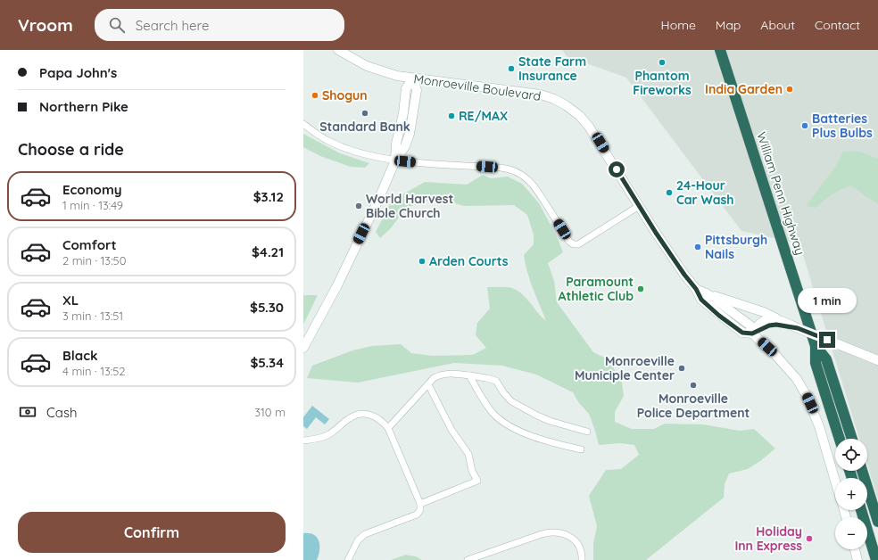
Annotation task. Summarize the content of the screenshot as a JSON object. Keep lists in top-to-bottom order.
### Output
{
  "streets": {
    "highway": ["William Penn Highway"],
    "main road": ["Monroeville Boulevard"]
  },
  "places": [
    "Phantom Fireworks",
    "State Farm Insurance",
    "India Garden",
    "Shogun",
    "Standard Bank",
    "RE/MAX",
    "Batteries Plus Bulbs",
    "24-Hour Car Wash",
    "World Harvest Bible Church",
    "Pittsburgh Nails",
    "Arden Courts",
    "Paramount Athletic Club",
    "Monroeville Municiple Center",
    "Monroeville Police Department",
    "Holiday Inn Express"
  ],
  "page": {
    "header": "Vroom",
    "search": "Search here",
    "nav": [
      "Home",
      "Map",
      "About",
      "Contact"
    ],
    "banner": ["Papa John's", "Northern Pike"],
    "heading": "Choose a ride",
    "list": [
      {
        "name": "Economy",
        "note": "1 min · 13:49",
        "value": "$3.12"
      },
      {
        "name": "Comfort",
        "note": "2 min · 13:50",
        "value": "$4.21"
      },
      {
        "name": "XL",
        "note": "3 min · 13:51",
        "value": "$5.30"
      },
      {
        "name": "Black",
        "note": "4 min · 13:52",
        "value": "$5.34"
      }
    ],
    "bubble": "1 min",
    "pay": ["Cash", "310 m"],
    "map_buttons": ["+", "−"],
    "buttons": "Confirm"
  }
}
